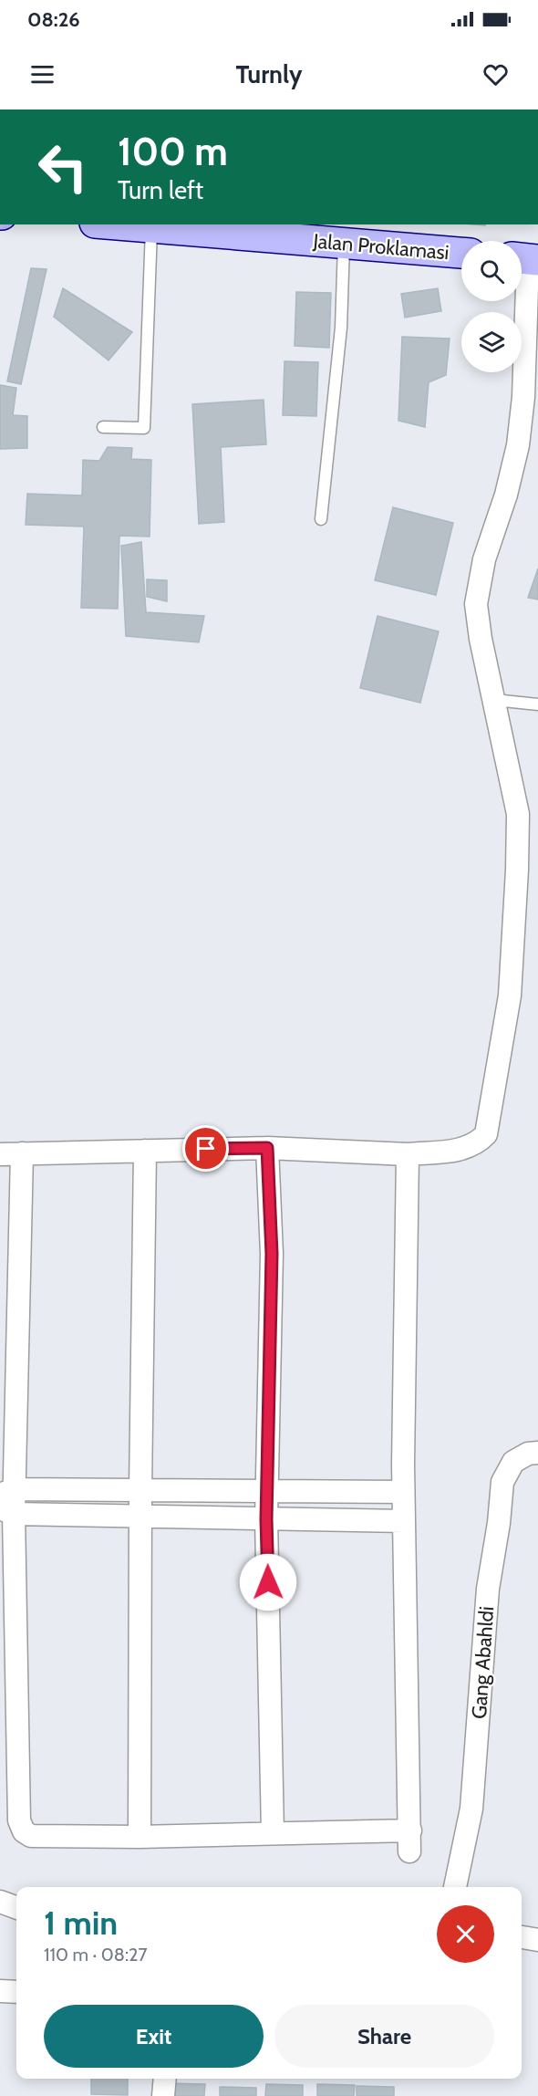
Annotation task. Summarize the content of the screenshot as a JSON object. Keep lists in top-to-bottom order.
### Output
{
  "streets": {
    "street": ["Jalan Proklamasi", "Gang Abahldi"]
  },
  "page": {
    "status": "08:26",
    "header": "Turnly",
    "turn": ["100 m", "Turn left"],
    "heading": ["1 min", "110 m · 08:27"],
    "buttons": ["Exit", "Share"]
  }
}
